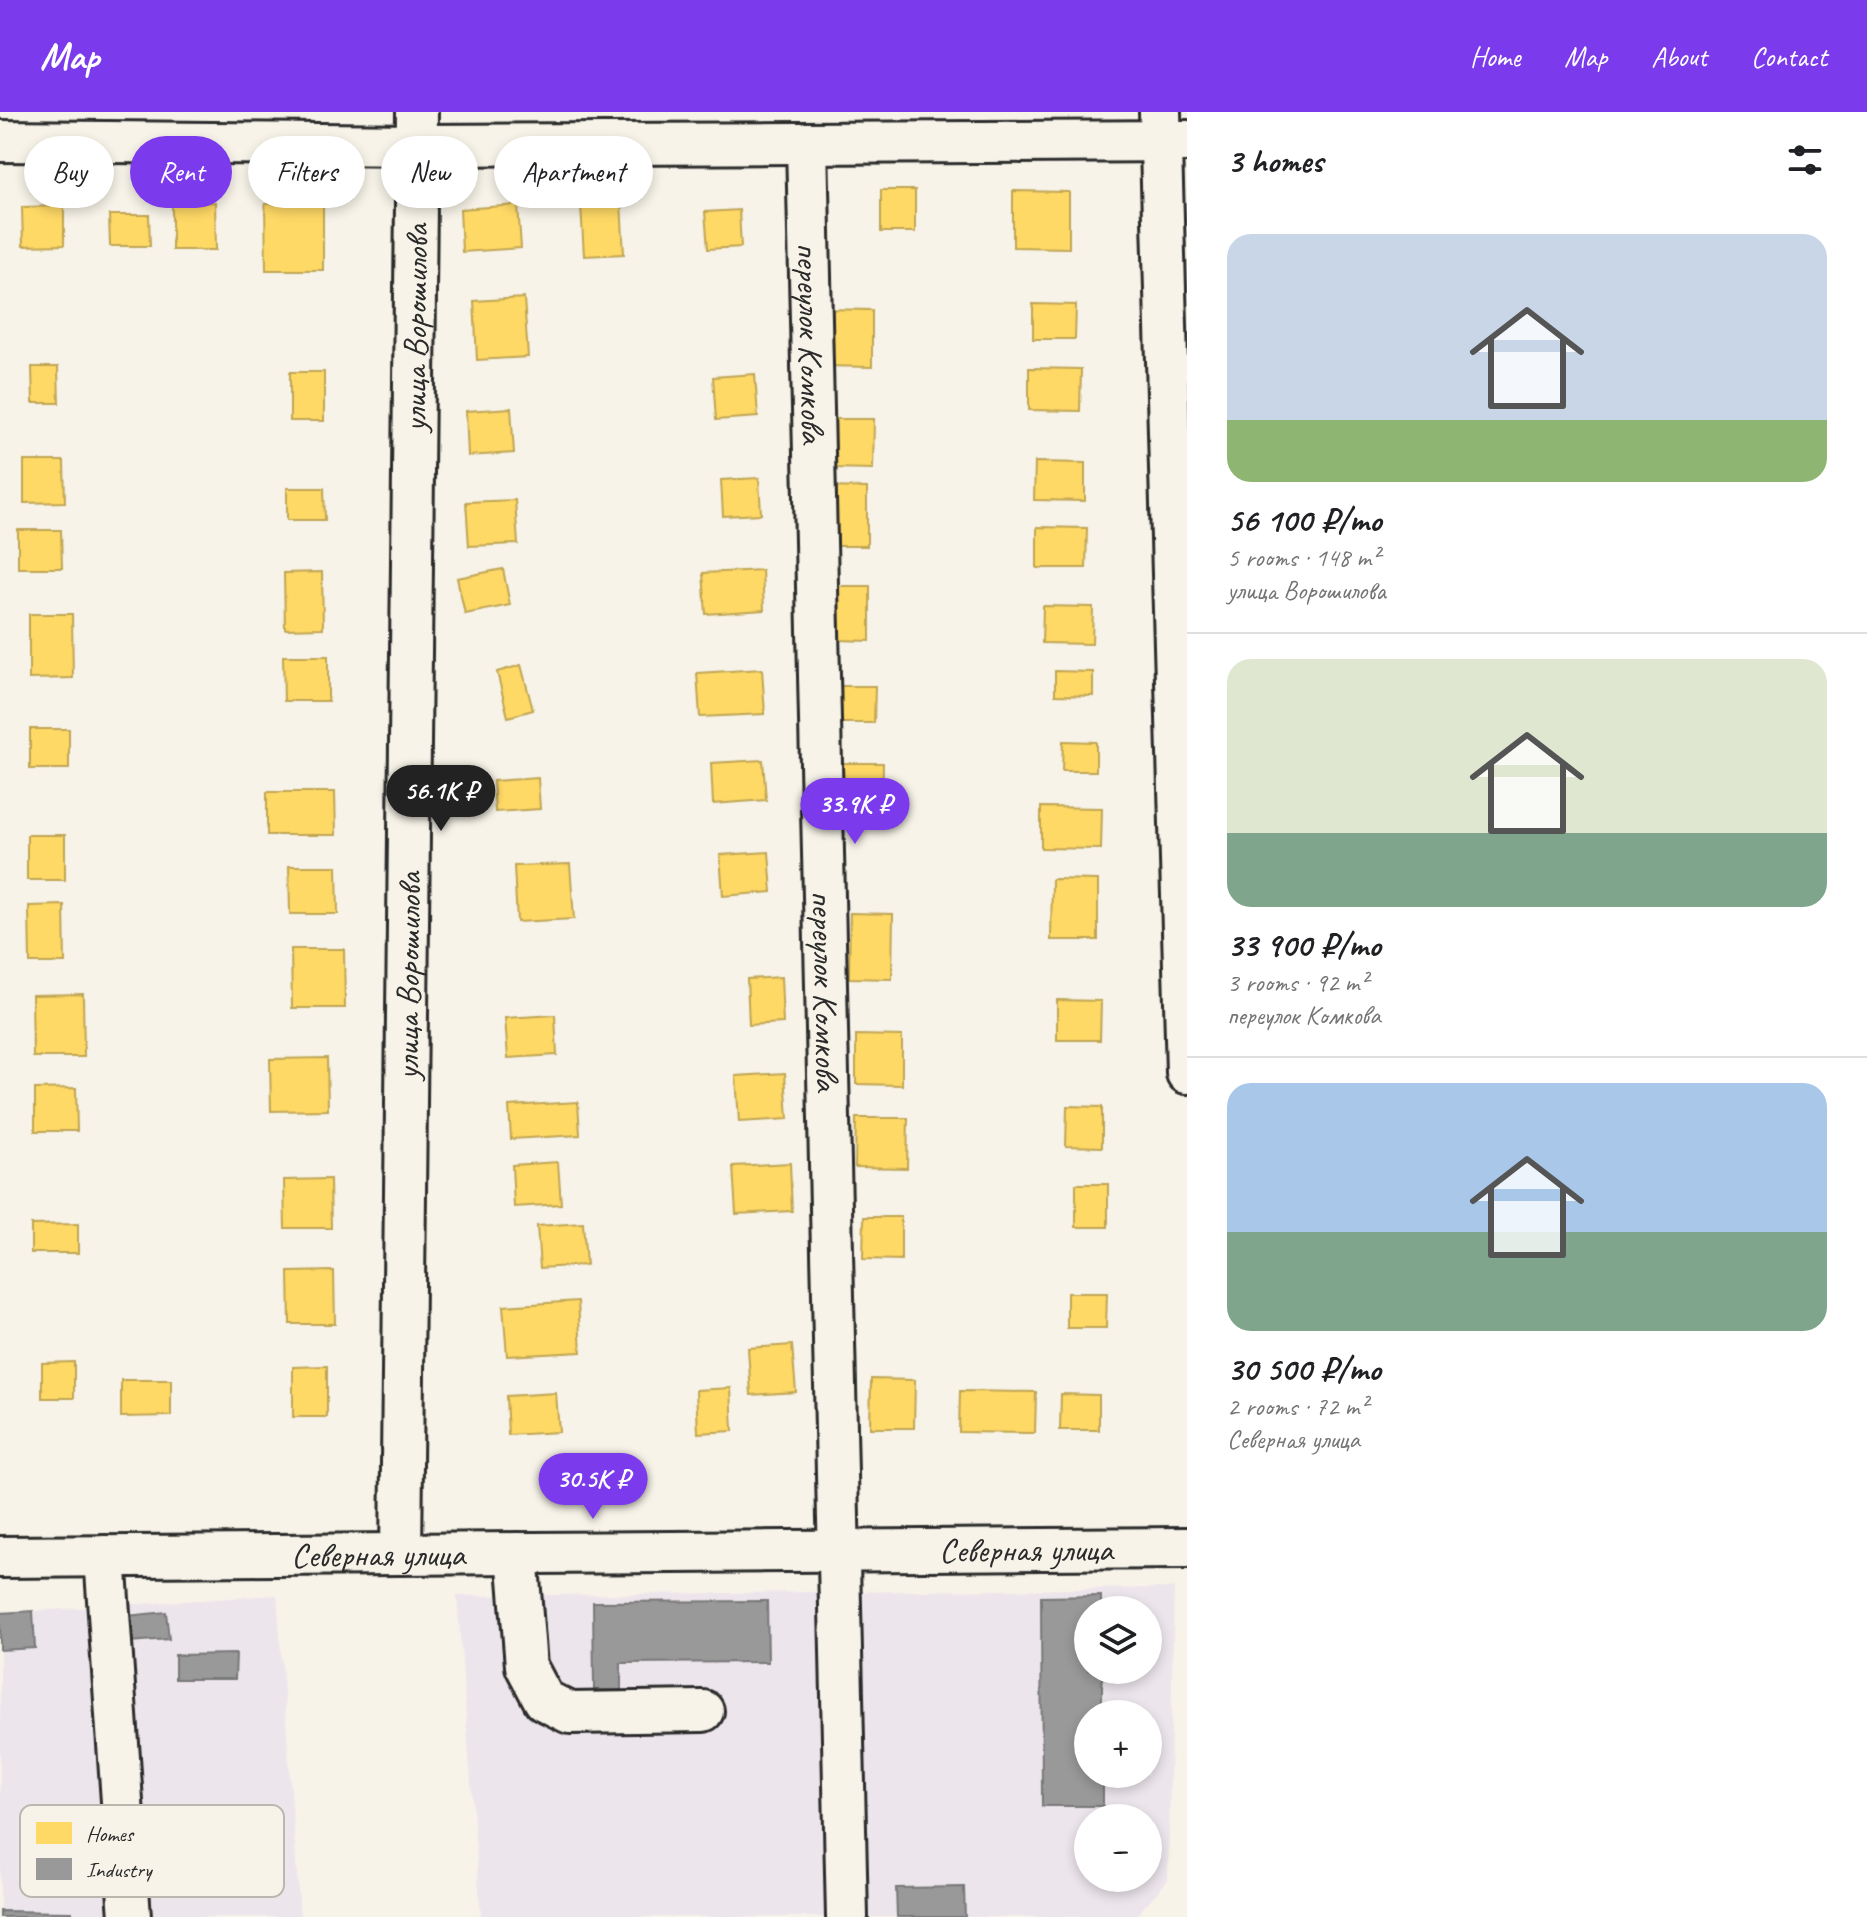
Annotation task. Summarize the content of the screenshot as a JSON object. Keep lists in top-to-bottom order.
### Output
{
  "streets": {
    "street": ["улица Ворошилова", "переулок Комкова", "Северная улица"]
  },
  "crossings": [
    ["улица Ворошилова", "Северная улица"],
    ["переулок Комкова", "Северная улица"]
  ],
  "legend": ["Homes", "Industry"],
  "page": {
    "header": "Map",
    "nav": [
      "Home",
      "Map",
      "About",
      "Contact"
    ],
    "heading": "3 homes",
    "chip": [
      "Buy",
      "Rent",
      "Filters",
      "New",
      "Apartment"
    ],
    "list": [
      {
        "name": "56 100 ₽/mo",
        "note": "5 rooms · 148 m² · улица Ворошилова"
      },
      {
        "name": "33 900 ₽/mo",
        "note": "3 rooms · 92 m² · переулок Комкова"
      },
      {
        "name": "30 500 ₽/mo",
        "note": "2 rooms · 72 m² · Северная улица"
      }
    ],
    "price": ["56.1K ₽", "33.9K ₽", "30.5K ₽"],
    "map_buttons": ["+", "−"]
  }
}
